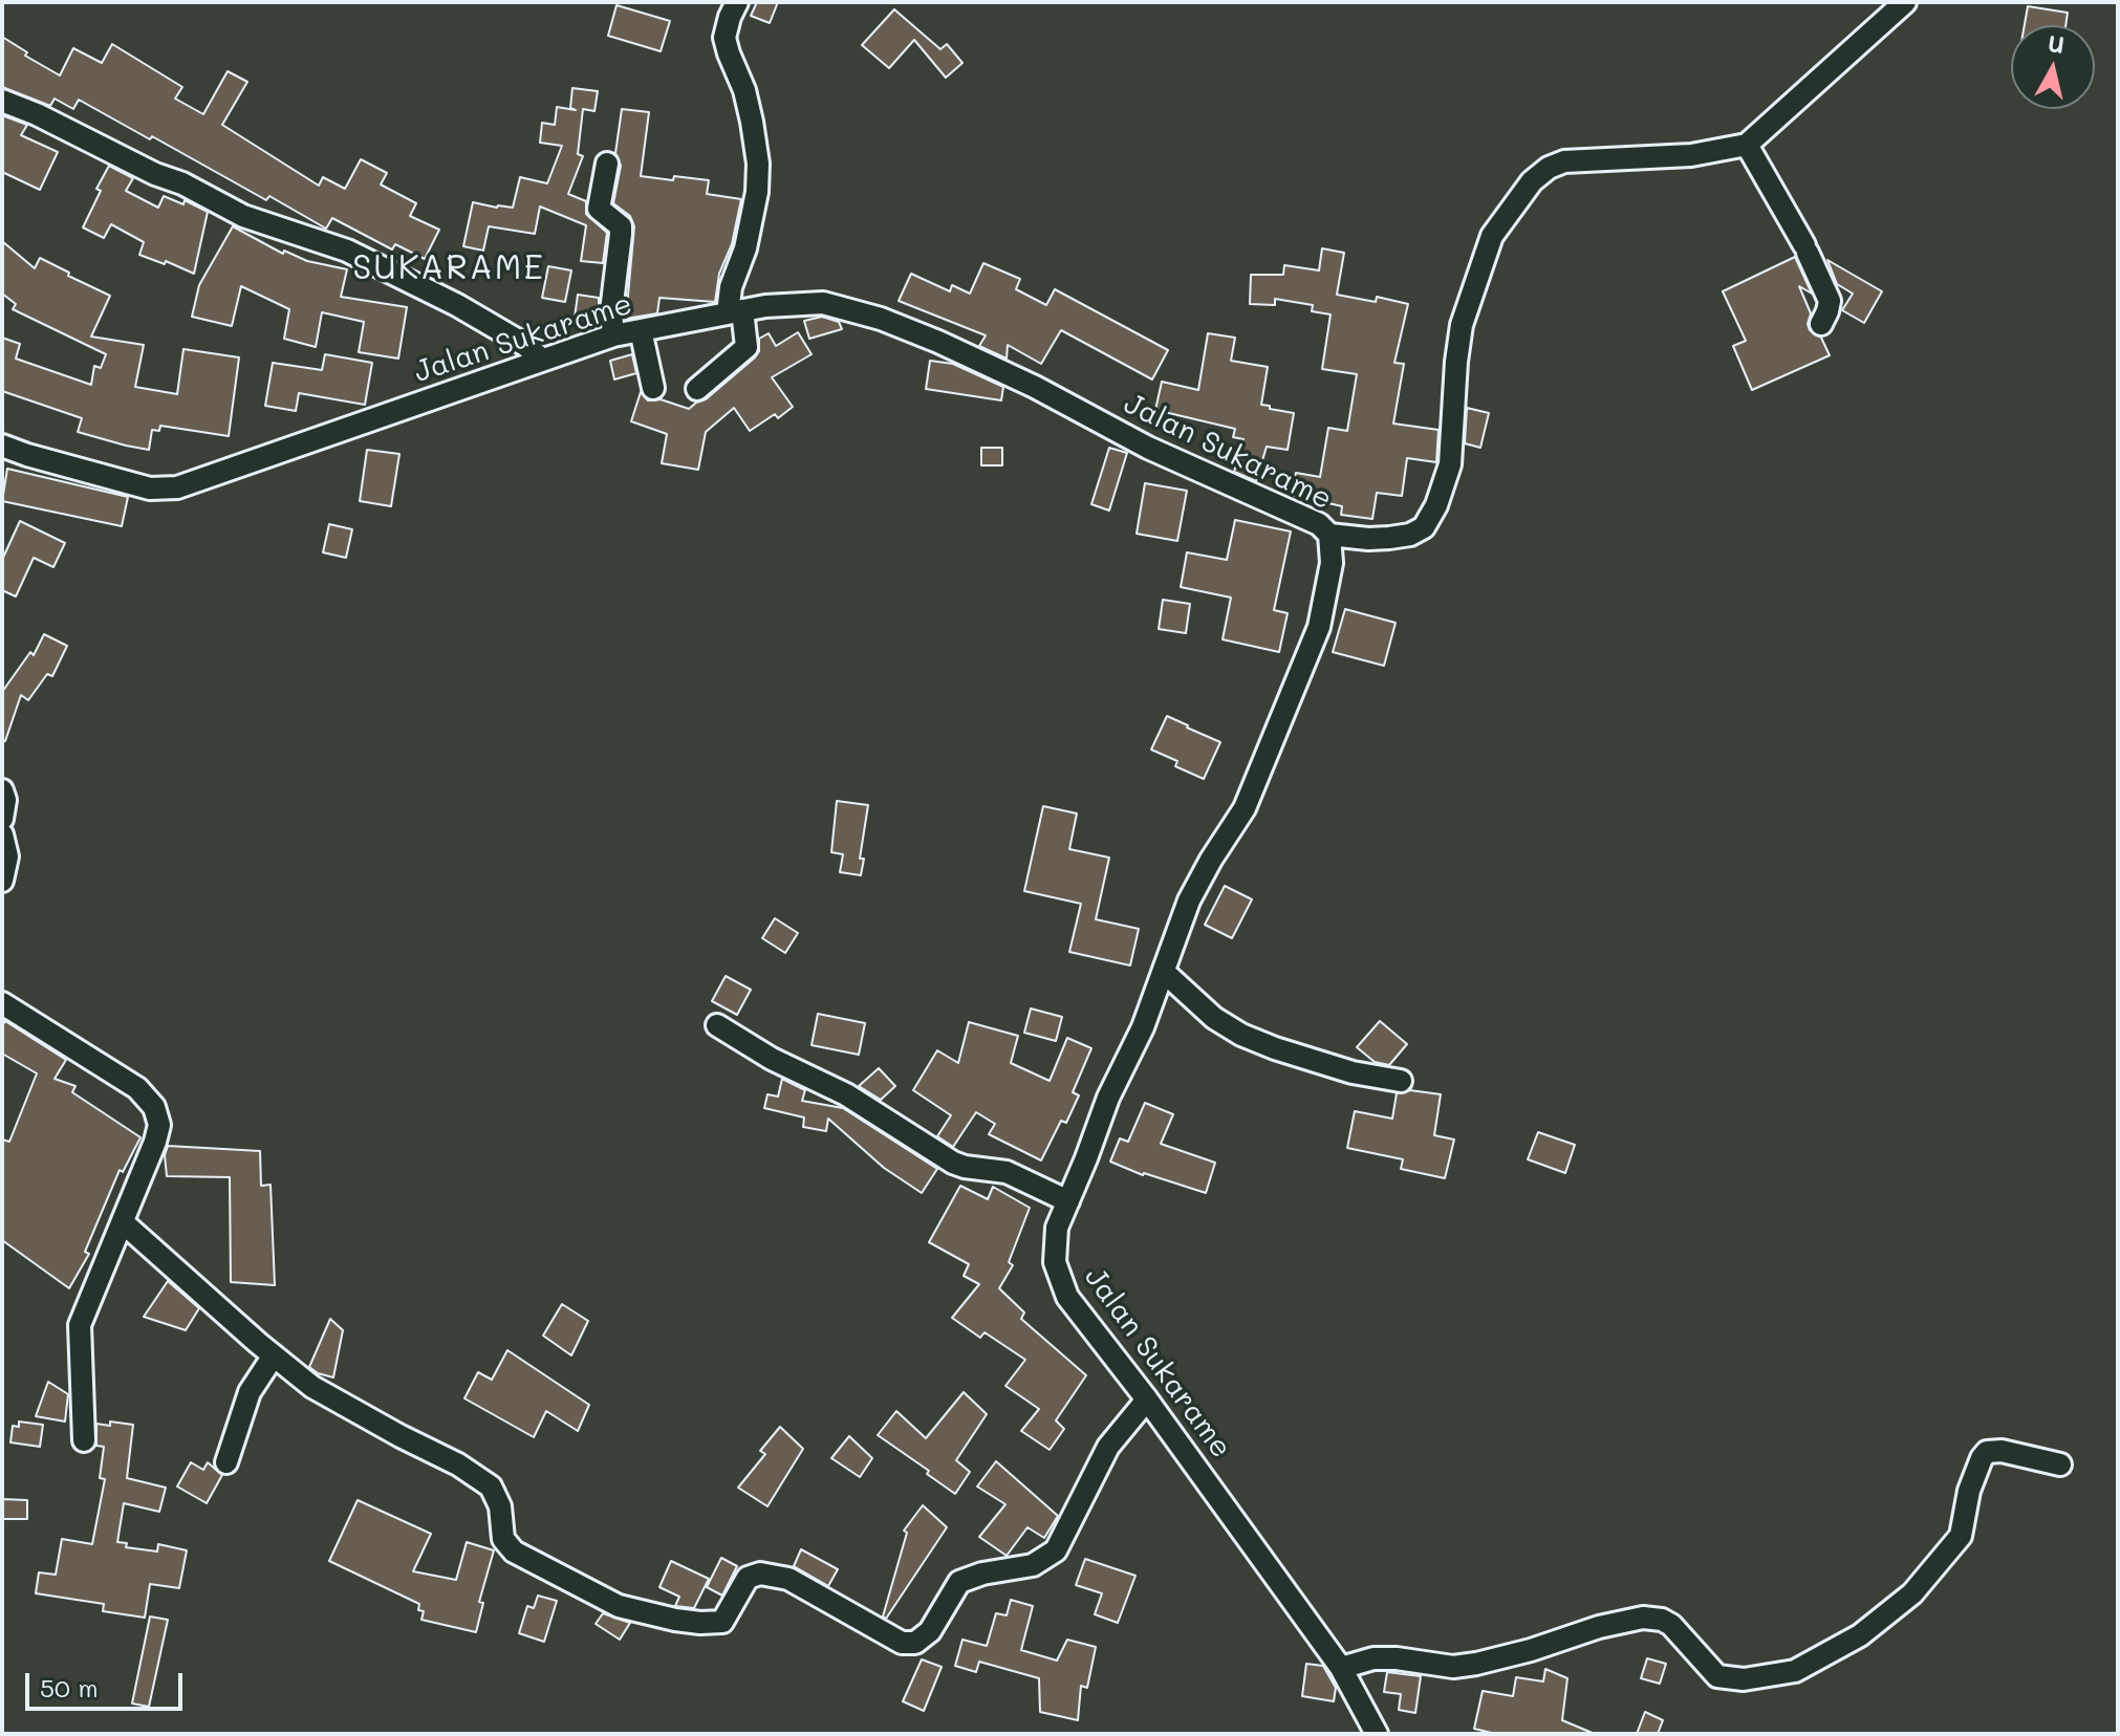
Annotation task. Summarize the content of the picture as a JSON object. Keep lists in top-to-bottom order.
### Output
{
  "streets": {
    "street": ["Jalan Sukarame"]
  },
  "districts": ["SUKARAME"],
  "scale_bar": "50 m",
  "north": "top"
}
